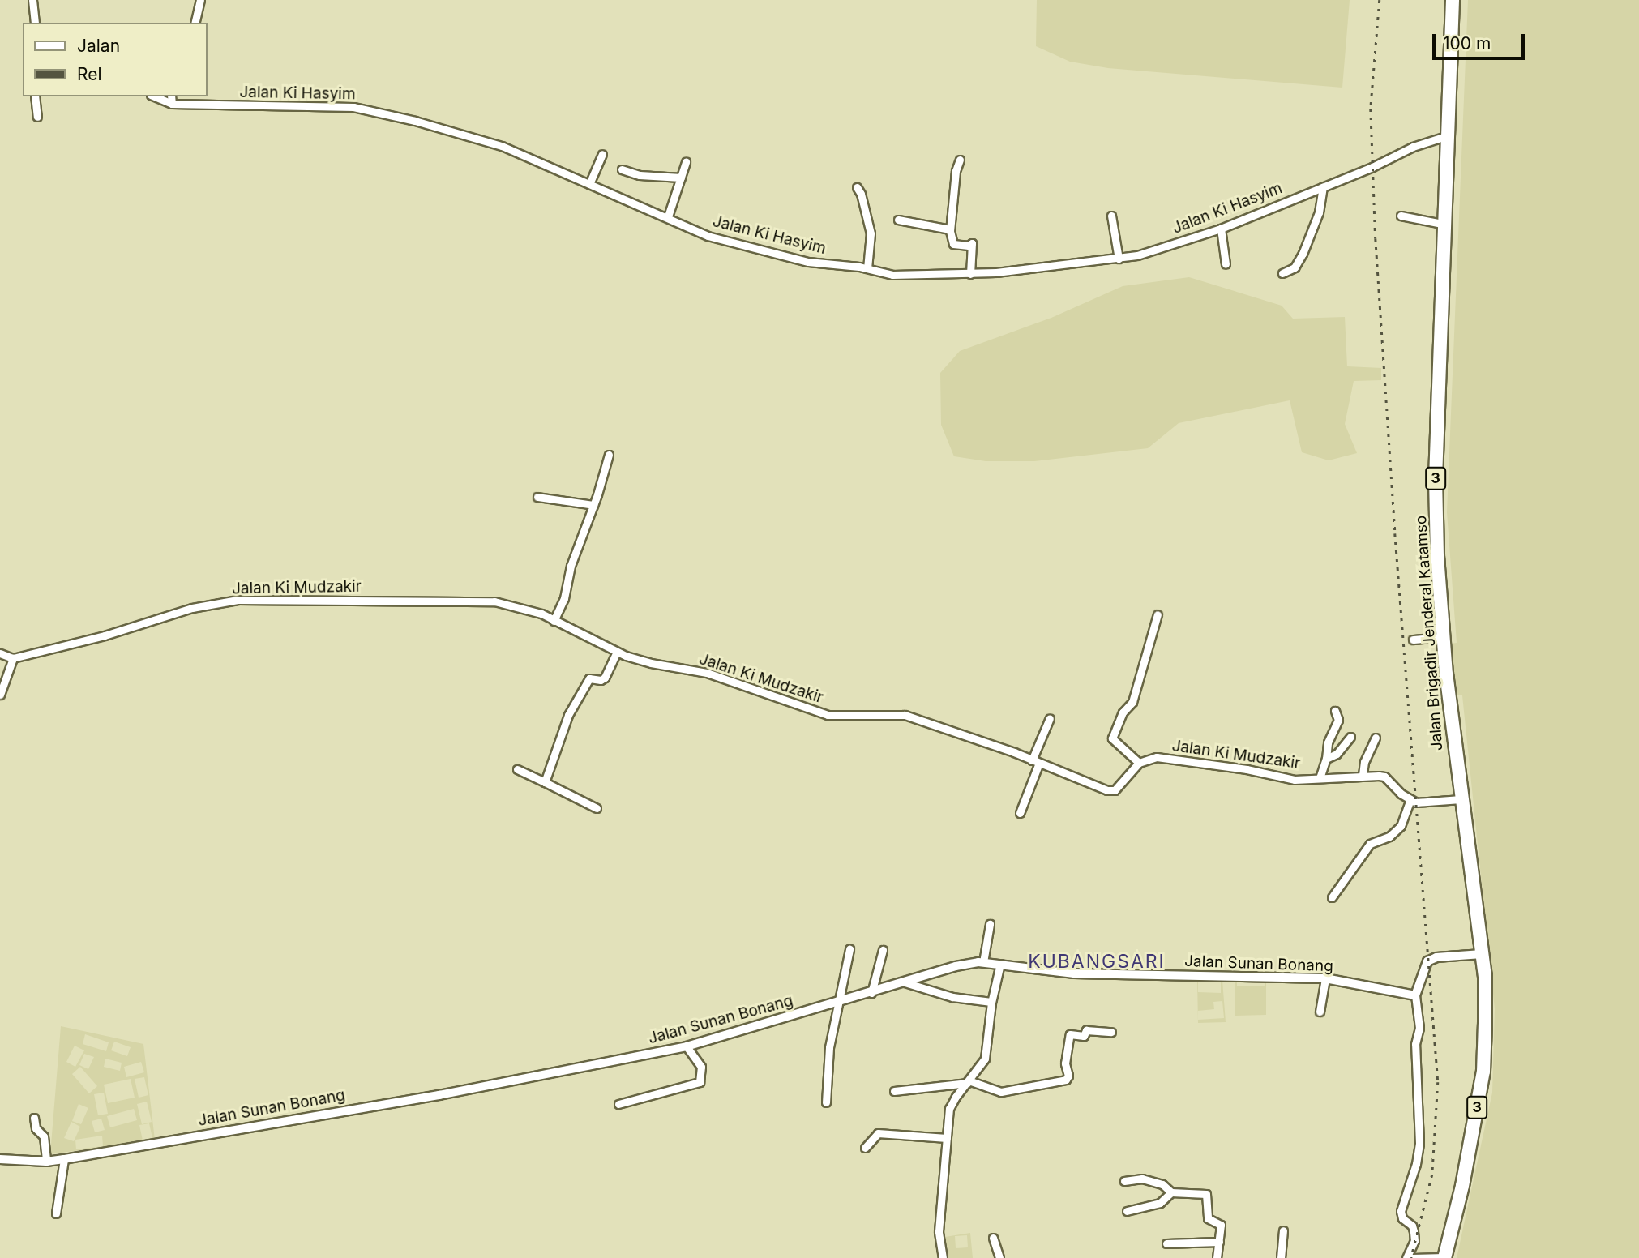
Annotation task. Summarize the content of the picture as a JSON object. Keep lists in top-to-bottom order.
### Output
{
  "streets": {
    "highway": ["3", "Jalan Brigadir Jenderal Katamso"],
    "street": ["Jalan Ki Hasyim", "Jalan Ki Mudzakir", "Jalan Sunan Bonang"]
  },
  "crossings": [
    ["Jalan Ki Hasyim", "Jalan Brigadir Jenderal Katamso"]
  ],
  "districts": ["KUBANGSARI"],
  "legend": ["Jalan", "Rel"],
  "scale_bar": "100 m"
}
